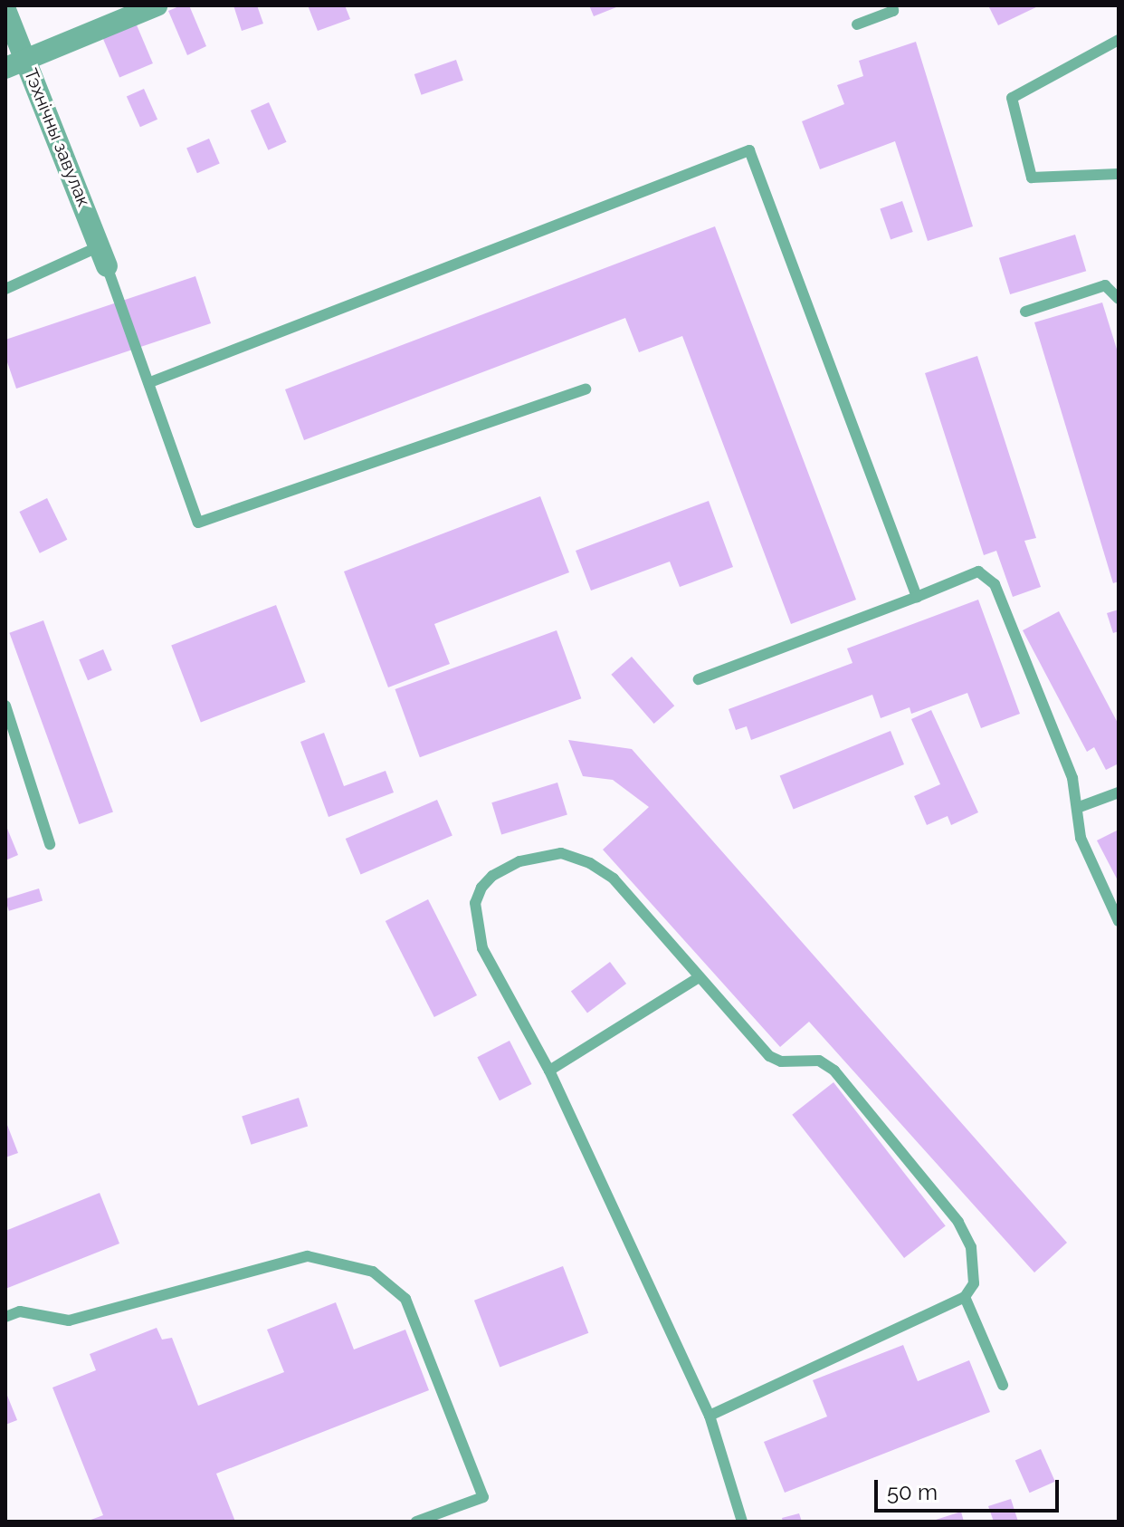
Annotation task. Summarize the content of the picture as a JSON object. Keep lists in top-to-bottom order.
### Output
{
  "streets": {
    "street": ["Тэхнічны завулак"]
  },
  "scale_bar": "50 m"
}
